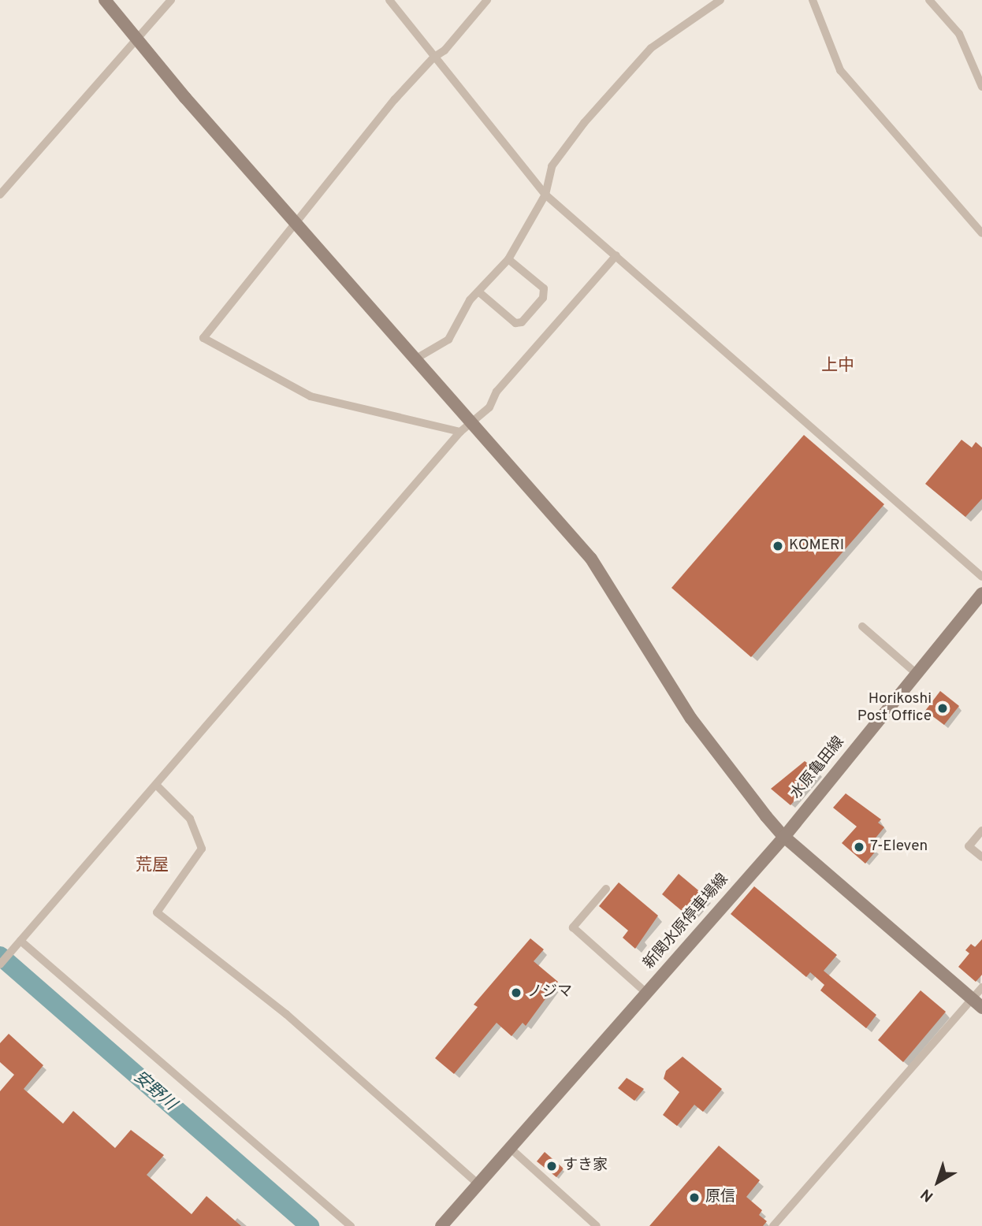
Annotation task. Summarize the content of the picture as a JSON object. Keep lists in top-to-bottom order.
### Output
{
  "streets": {
    "main road": ["水原亀田線", "新関水原停車場線"]
  },
  "crossings": [
    ["水原亀田線", "新関水原停車場線"]
  ],
  "districts": ["上中", "荒屋"],
  "water": ["安野川"],
  "places": [
    "KOMERI",
    "Horikoshi Post Office",
    "7-Eleven",
    "ノジマ",
    "すき家",
    "原信"
  ],
  "north": "bottom left"
}
